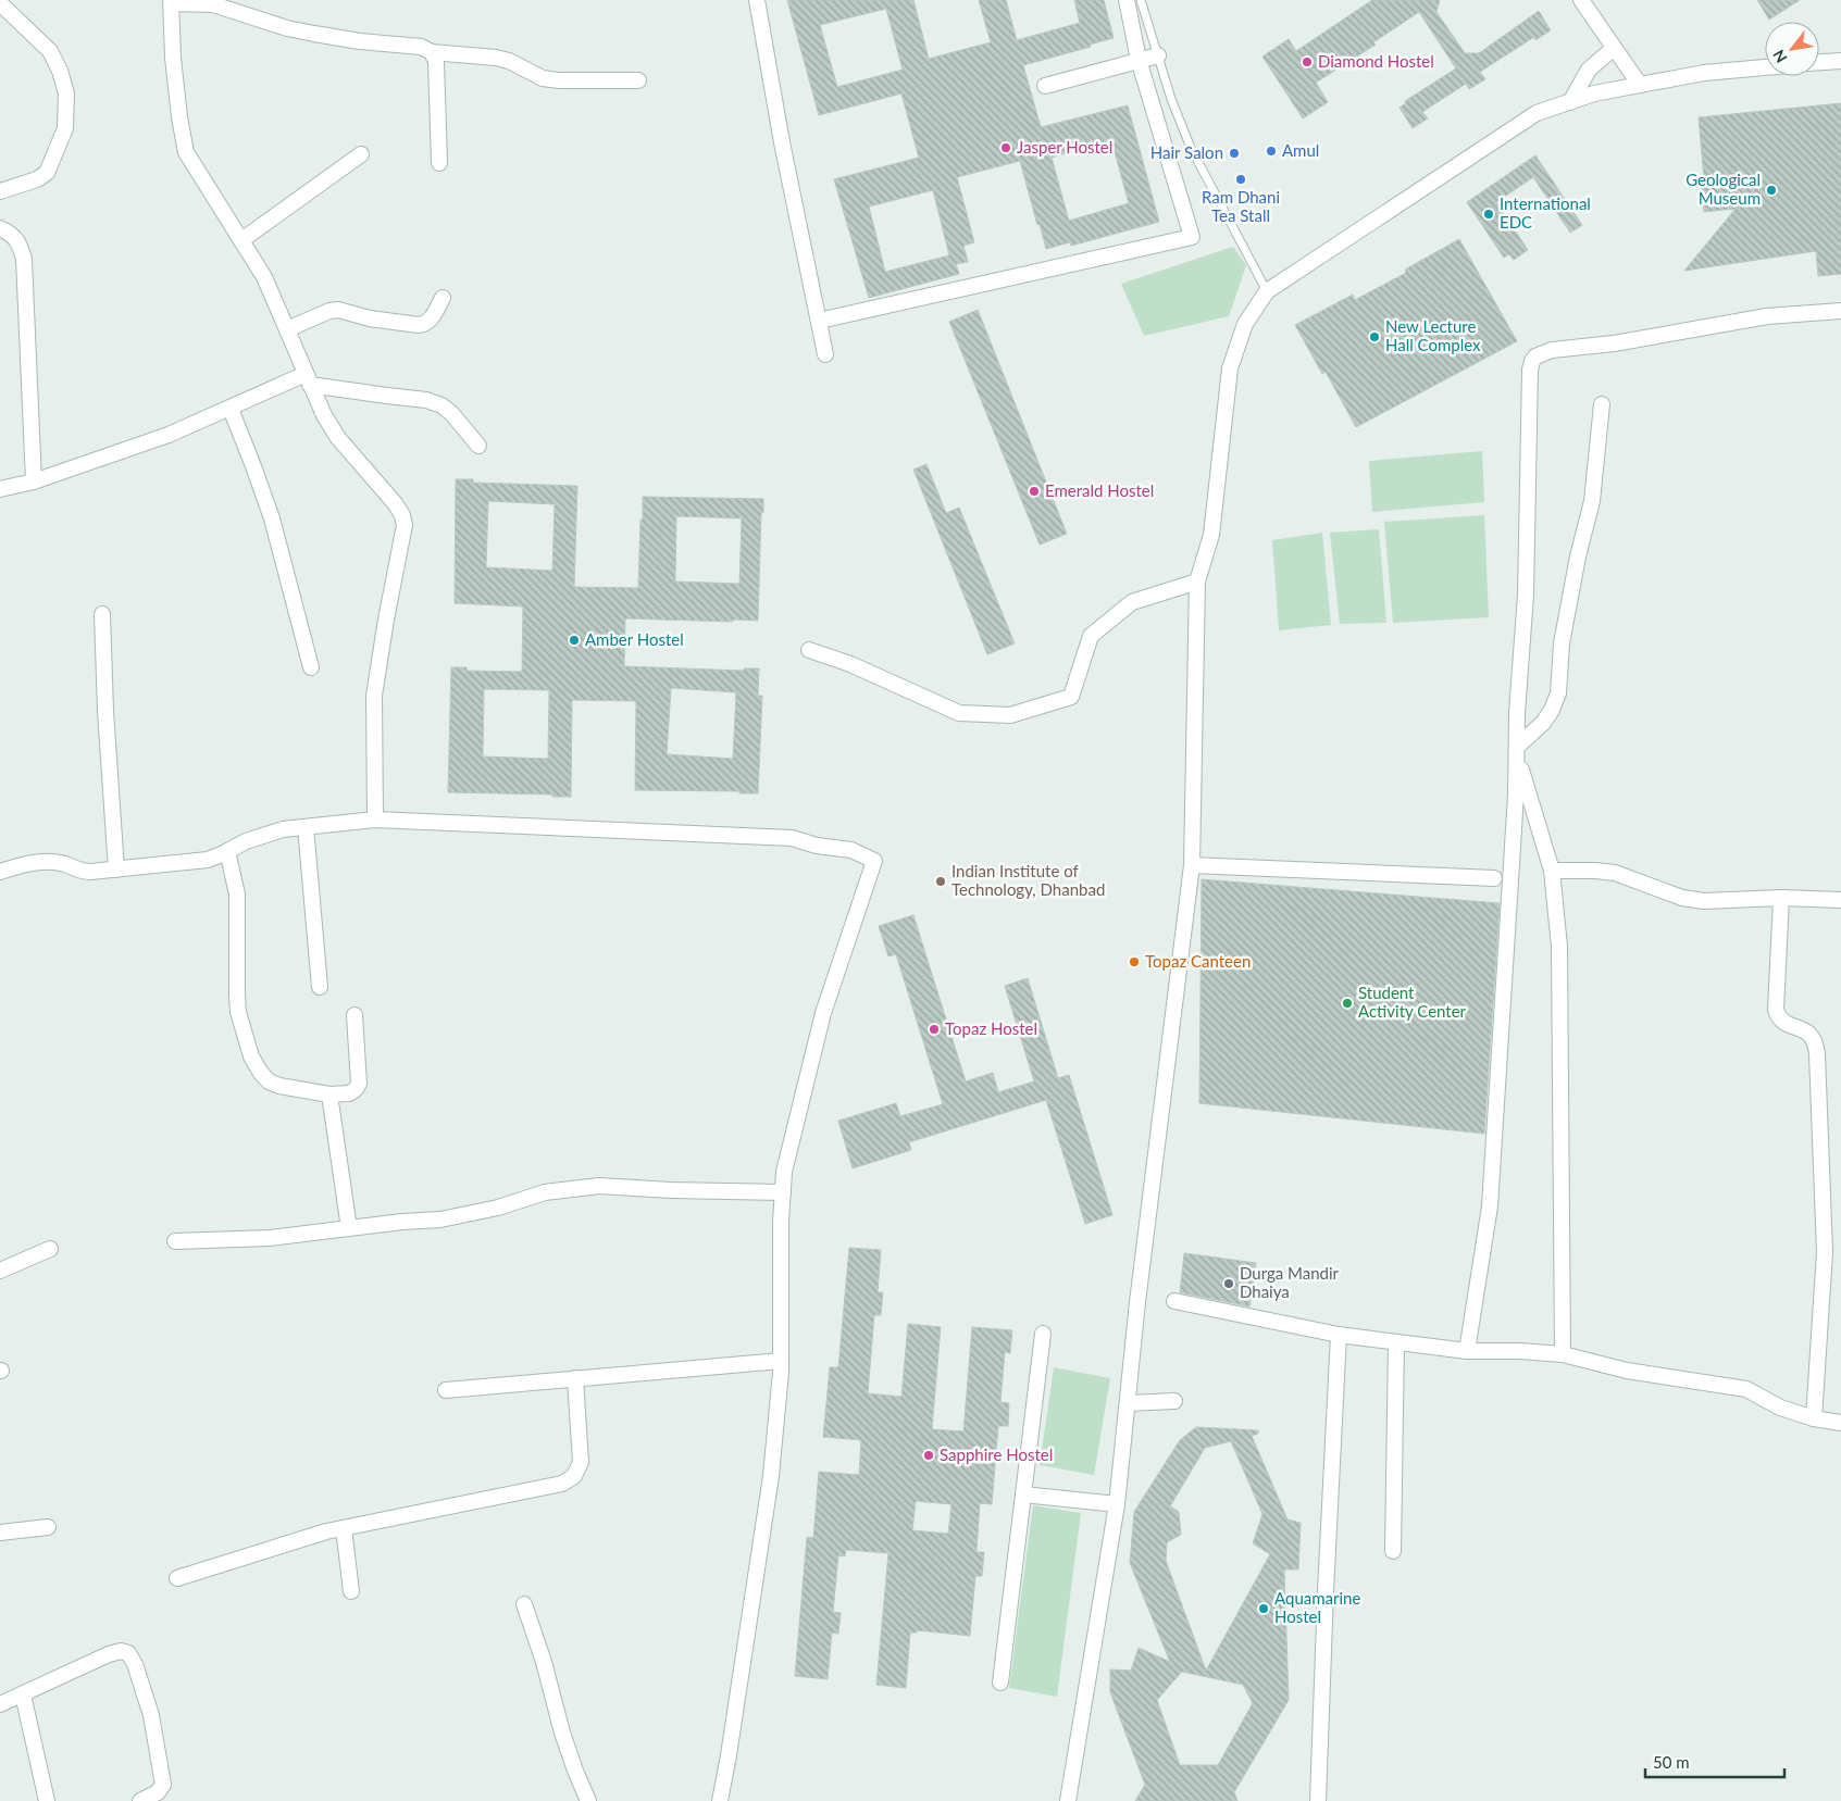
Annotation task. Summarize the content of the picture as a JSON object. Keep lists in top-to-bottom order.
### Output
{
  "places": [
    "Diamond Hostel",
    "Jasper Hostel",
    "Amul",
    "Hair Salon",
    "Ram Dhani Tea Stall",
    "Geological Museum",
    "International EDC",
    "New Lecture Hall Complex",
    "Emerald Hostel",
    "Amber Hostel",
    "Indian Institute of Technology, Dhanbad",
    "Topaz Canteen",
    "Student Activity Center",
    "Topaz Hostel",
    "Durga Mandir Dhaiya",
    "Sapphire Hostel",
    "Aquamarine Hostel"
  ],
  "scale_bar": "50 m",
  "north": "bottom left"
}
